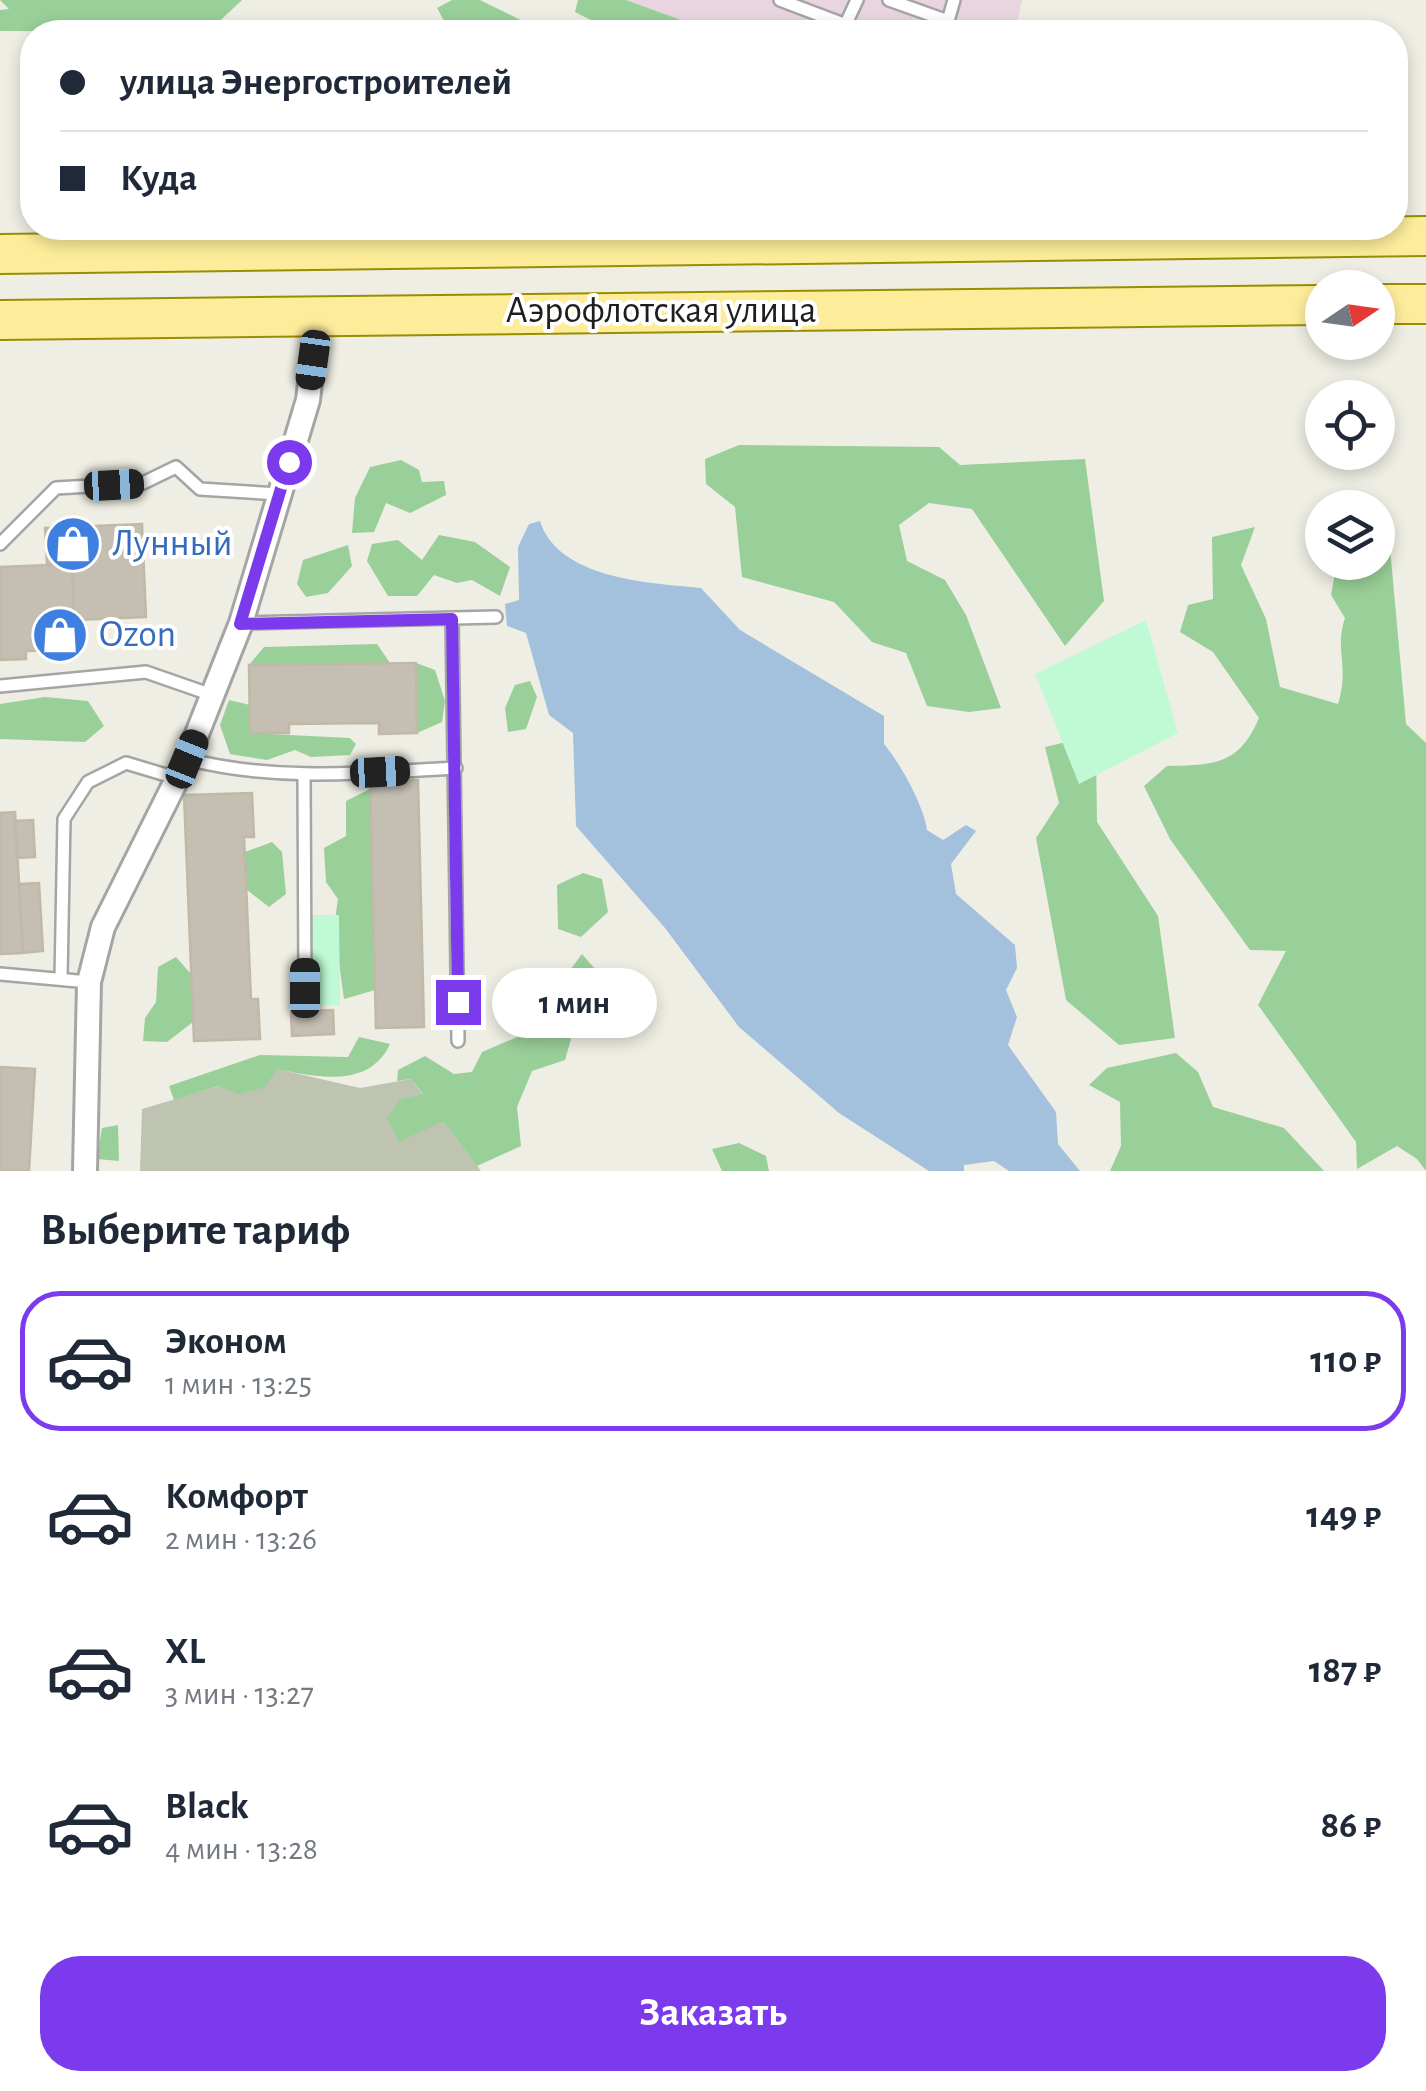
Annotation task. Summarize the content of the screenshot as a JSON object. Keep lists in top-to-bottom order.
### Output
{
  "streets": {
    "main road": ["Аэрофлотская улица"]
  },
  "places": {
    "shop": ["Лунный", "Ozon"]
  },
  "north": "right",
  "page": {
    "banner": ["улица Энергостроителей", "Куда"],
    "bubble": "1 мин",
    "heading": "Выберите тариф",
    "list": [
      {
        "name": "Эконом",
        "note": "1 мин · 13:25",
        "value": "110 ₽"
      },
      {
        "name": "Комфорт",
        "note": "2 мин · 13:26",
        "value": "149 ₽"
      },
      {
        "name": "XL",
        "note": "3 мин · 13:27",
        "value": "187 ₽"
      },
      {
        "name": "Black",
        "note": "4 мин · 13:28",
        "value": "86 ₽"
      }
    ],
    "buttons": "Заказать"
  }
}
